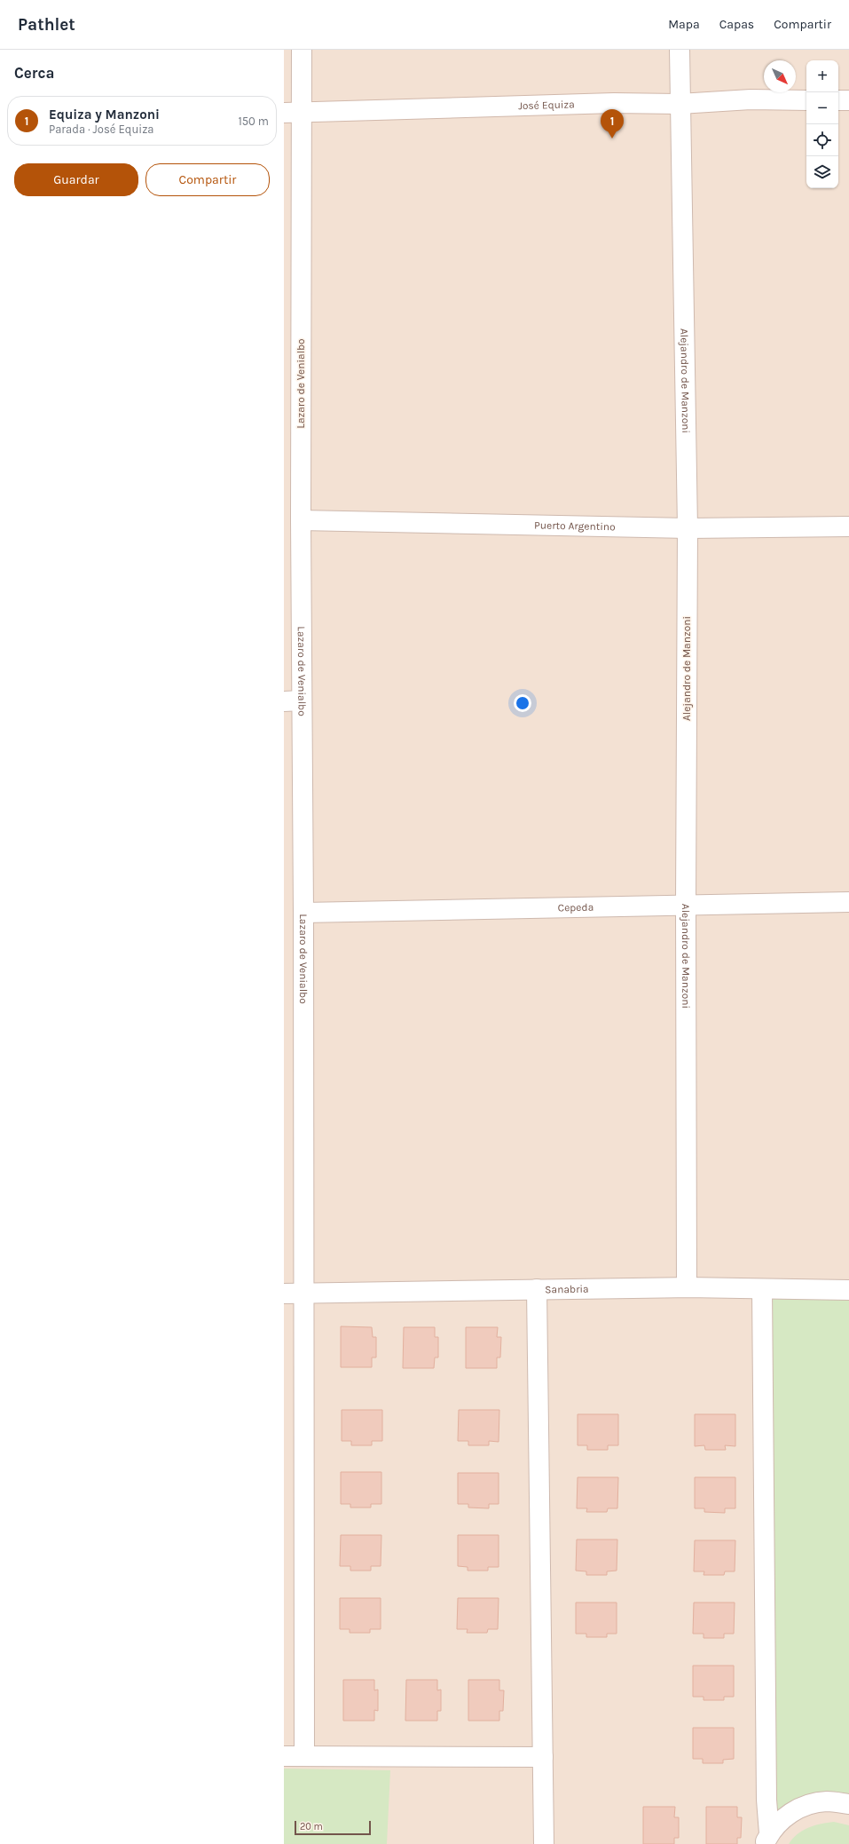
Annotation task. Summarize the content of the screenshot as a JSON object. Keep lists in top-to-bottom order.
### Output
{
  "streets": {
    "street": [
      "José Equiza",
      "Alejandro de Manzoni",
      "Lazaro de Venialbo",
      "Puerto Argentino",
      "Cepeda",
      "Sanabria"
    ]
  },
  "crossings": [
    ["José Equiza", "Alejandro de Manzoni"],
    ["José Equiza", "Lazaro de Venialbo"],
    ["Alejandro de Manzoni", "Puerto Argentino"],
    ["Alejandro de Manzoni", "Cepeda"],
    ["Alejandro de Manzoni", "Sanabria"],
    ["Lazaro de Venialbo", "Puerto Argentino"],
    ["Lazaro de Venialbo", "Cepeda"],
    ["Lazaro de Venialbo", "Sanabria"]
  ],
  "scale_bar": "20 m",
  "north": "bottom right",
  "page": {
    "header": "Pathlet",
    "nav": ["Mapa", "Capas", "Compartir"],
    "heading": "Cerca",
    "map_buttons": ["+", "−"],
    "list": [
      {
        "mark": "1",
        "name": "Equiza y Manzoni",
        "note": "Parada · José Equiza",
        "value": "150 m"
      }
    ],
    "pins": "1",
    "buttons": ["Guardar", "Compartir"],
    "scale": "20 m"
  }
}
